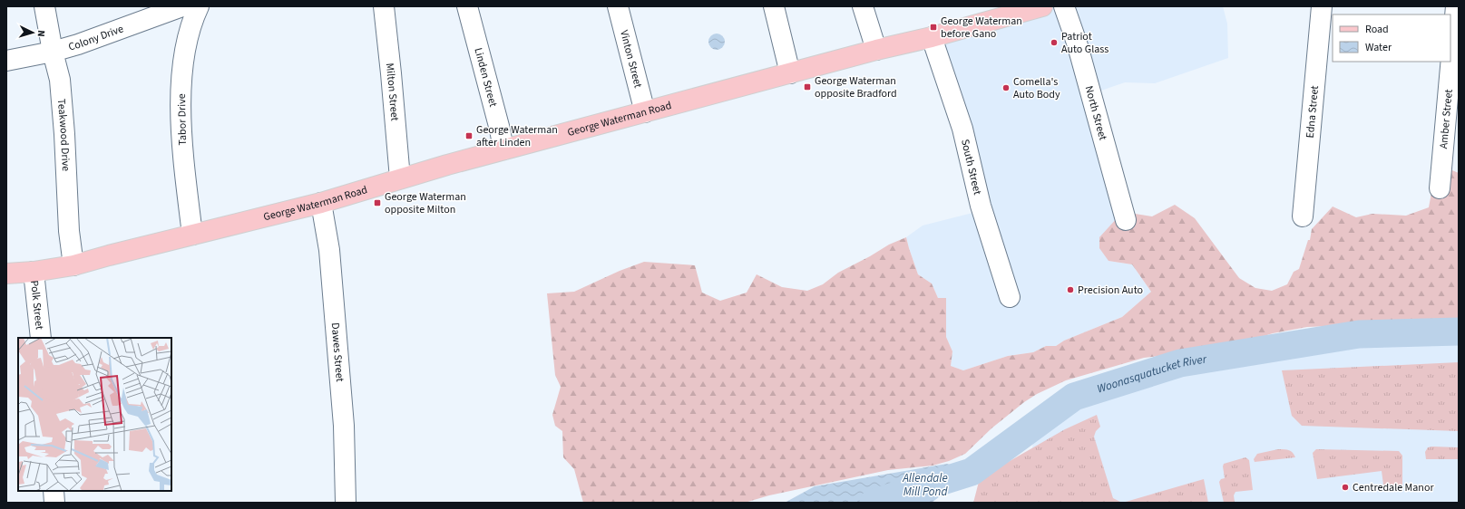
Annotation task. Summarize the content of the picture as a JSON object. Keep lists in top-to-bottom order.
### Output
{
  "streets": {
    "main road": ["George Waterman Road"],
    "street": [
      "Colony Drive",
      "Vinton Street",
      "Linden Street",
      "Milton Street",
      "Edna Street",
      "North Street",
      "Amber Street",
      "Tabor Drive",
      "Teakwood Drive",
      "South Street",
      "Polk Street",
      "Dawes Street"
    ]
  },
  "crossings": [
    ["Colony Drive", "Teakwood Drive"],
    ["Vinton Street", "George Waterman Road"],
    ["Linden Street", "George Waterman Road"],
    ["Milton Street", "George Waterman Road"],
    ["George Waterman Road", "Tabor Drive"],
    ["George Waterman Road", "Teakwood Drive"],
    ["George Waterman Road", "South Street"],
    ["George Waterman Road", "Polk Street"],
    ["George Waterman Road", "Dawes Street"]
  ],
  "water": ["Woonasquatucket River", "Allendale Mill Pond"],
  "places": {
    "transit": [
      "George Waterman before Gano",
      "George Waterman opposite Bradford",
      "George Waterman after Linden",
      "George Waterman opposite Milton"
    ],
    "other": [
      "Patriot Auto Glass",
      "Comella's Auto Body",
      "Precision Auto",
      "Centredale Manor"
    ]
  },
  "legend": ["Road", "Water"],
  "north": "right"
}
